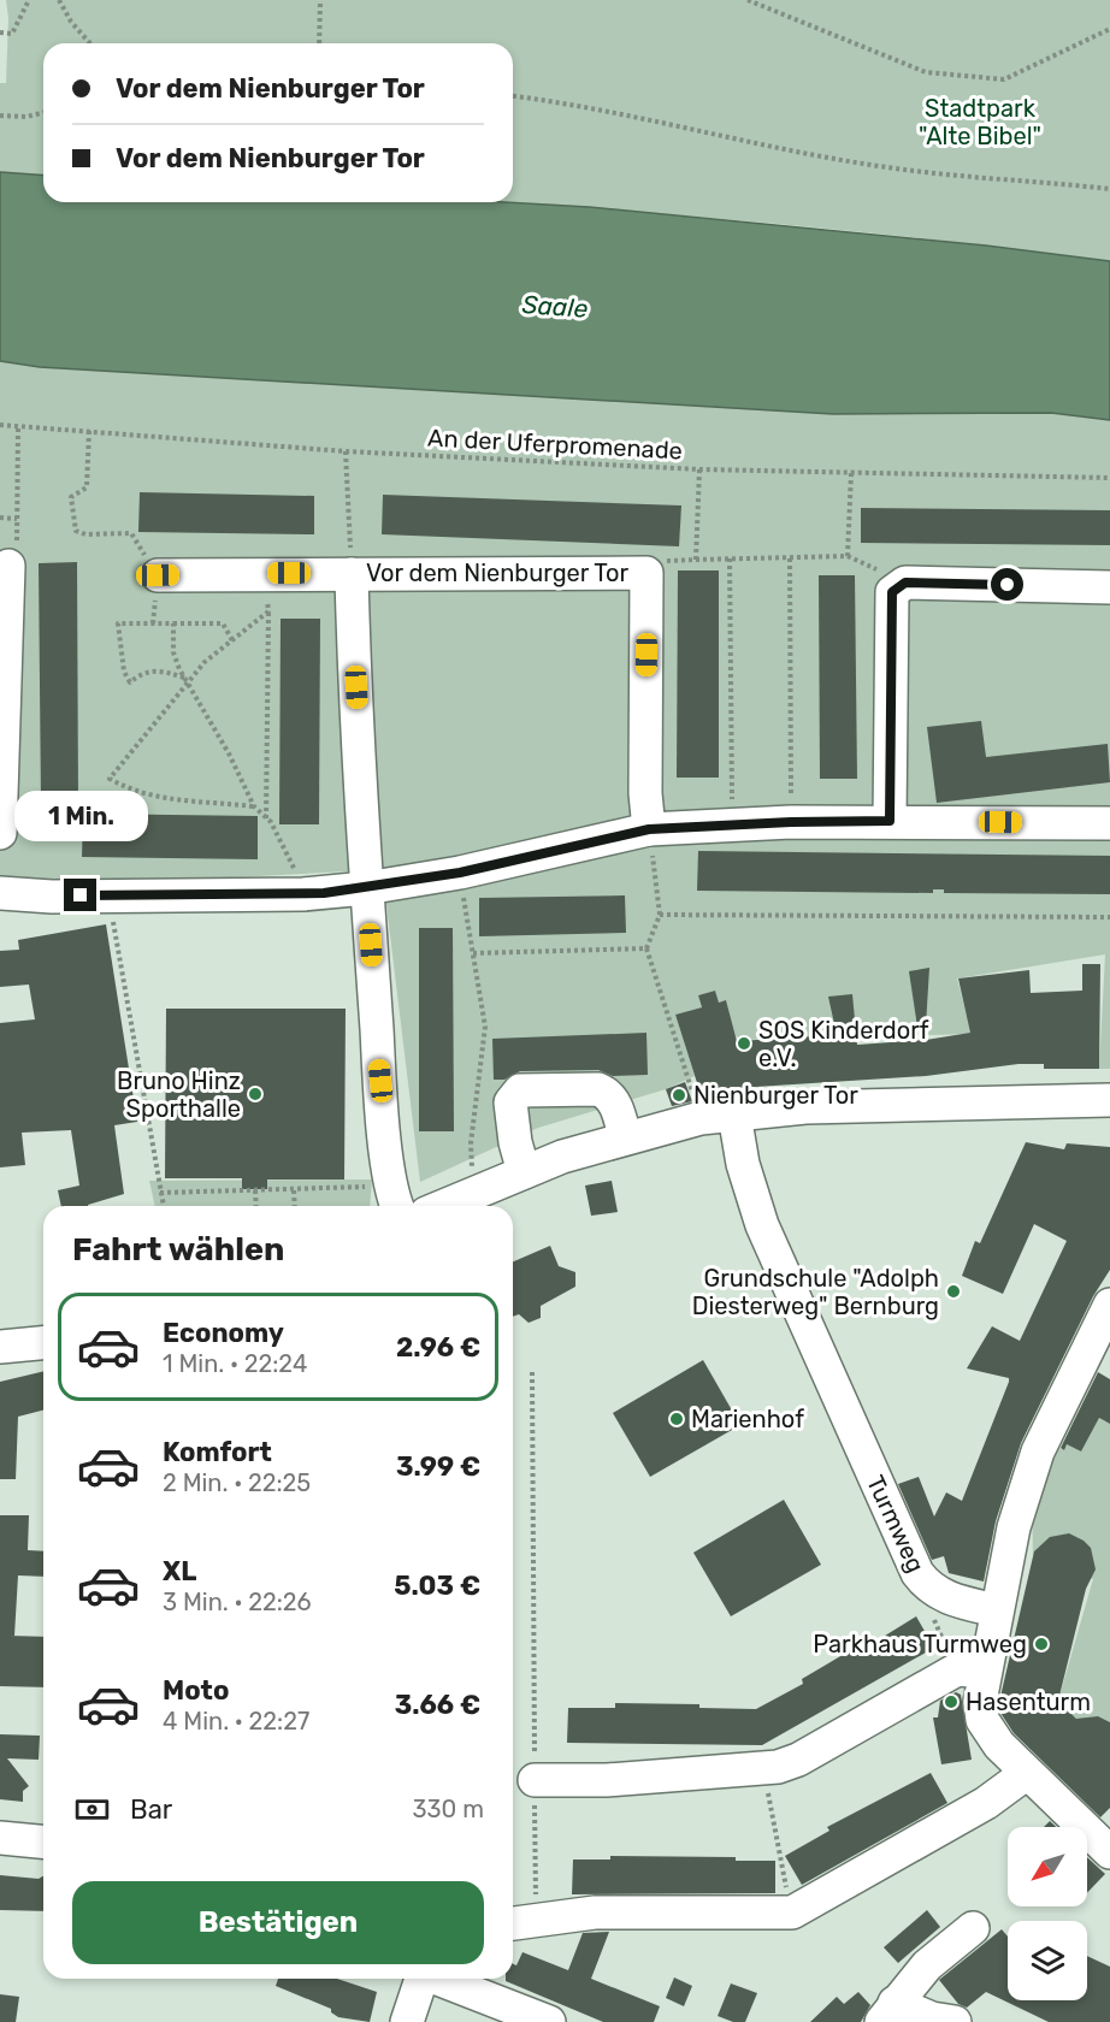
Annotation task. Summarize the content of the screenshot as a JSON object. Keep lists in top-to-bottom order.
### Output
{
  "streets": {
    "street": ["Vor dem Nienburger Tor", "Turmweg"],
    "path": ["An der Uferpromenade"]
  },
  "water": ["Saale"],
  "parks": ["Stadtpark \"Alte Bibel\""],
  "places": [
    "SOS Kinderdorf e.V.",
    "Bruno Hinz Sporthalle",
    "Nienburger Tor",
    "Grundschule \"Adolph Diesterweg\" Bernburg",
    "Marienhof",
    "Parkhaus Turmweg",
    "Hasenturm"
  ],
  "north": "bottom left",
  "page": {
    "banner": ["Vor dem Nienburger Tor", "Vor dem Nienburger Tor"],
    "bubble": "1 Min.",
    "heading": "Fahrt wählen",
    "list": [
      {
        "name": "Economy",
        "note": "1 Min. · 22:24",
        "value": "2.96 €"
      },
      {
        "name": "Komfort",
        "note": "2 Min. · 22:25",
        "value": "3.99 €"
      },
      {
        "name": "XL",
        "note": "3 Min. · 22:26",
        "value": "5.03 €"
      },
      {
        "name": "Moto",
        "note": "4 Min. · 22:27",
        "value": "3.66 €"
      }
    ],
    "pay": ["Bar", "330 m"],
    "buttons": "Bestätigen"
  }
}
